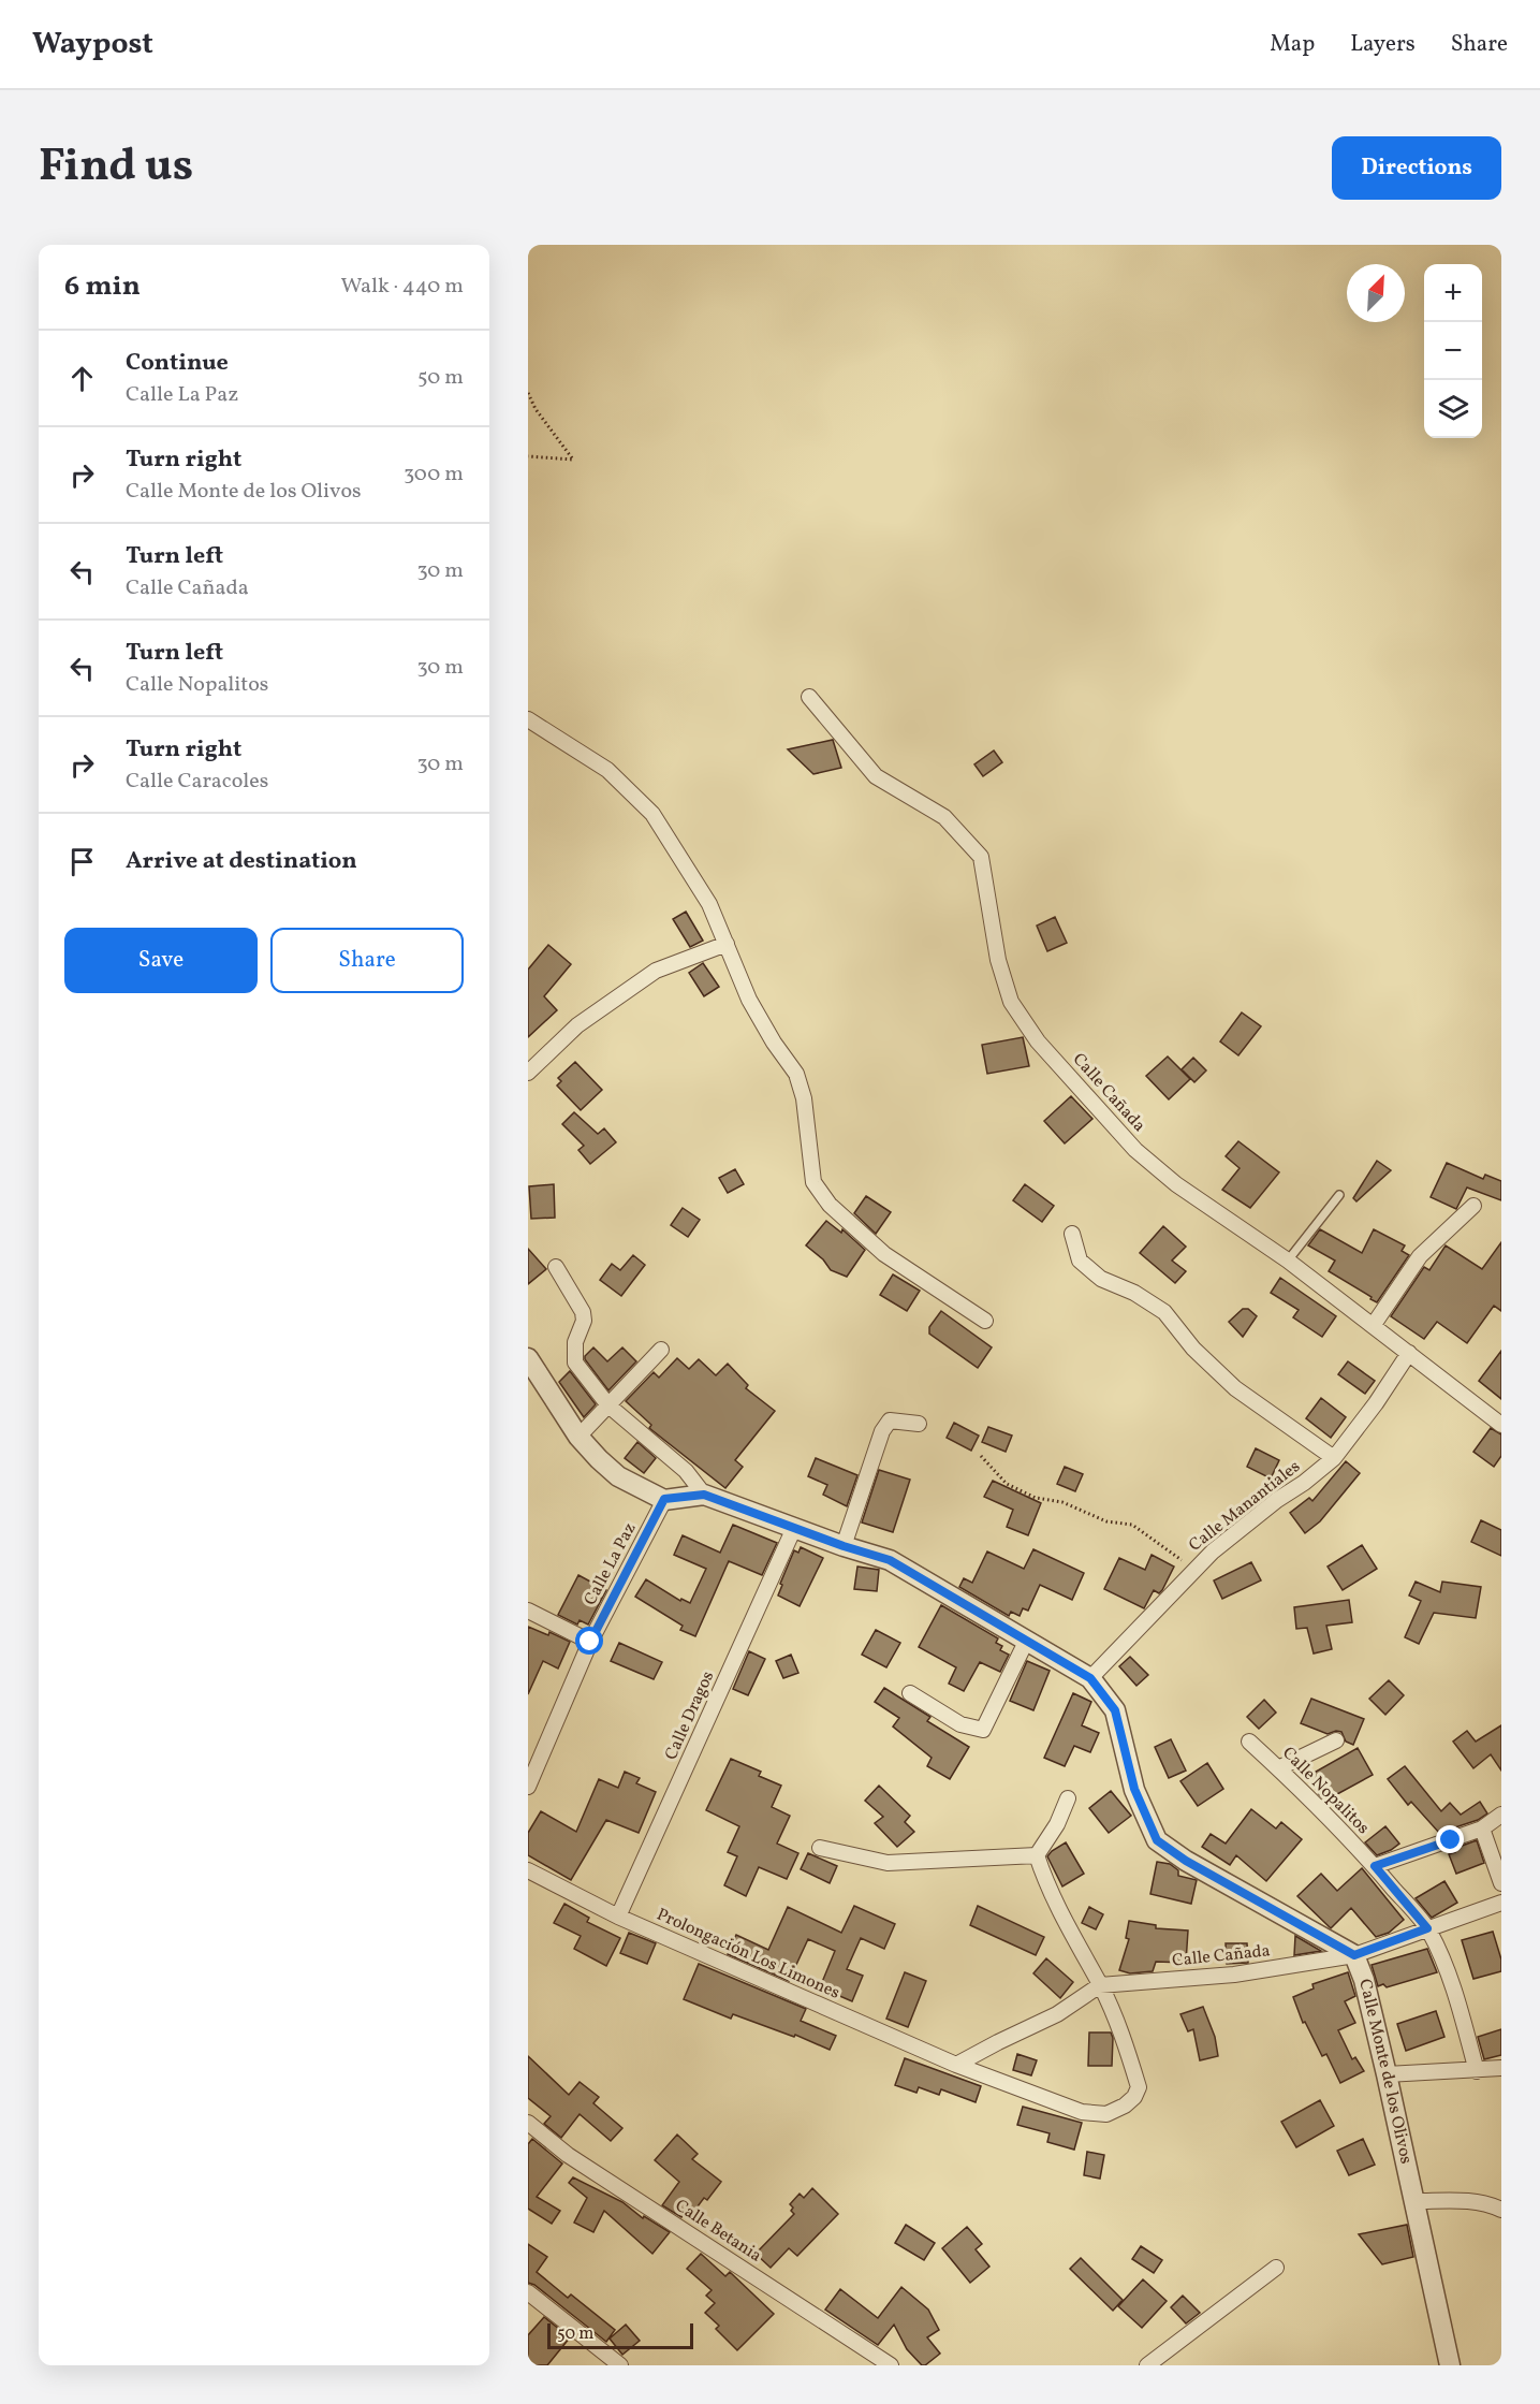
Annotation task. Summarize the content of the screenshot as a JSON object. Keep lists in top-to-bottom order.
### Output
{
  "streets": {
    "street": [
      "Calle Cañada",
      "Calle Manantiales",
      "Calle La Paz",
      "Calle Dragos",
      "Calle Nopalitos",
      "Prolongación Los Limones",
      "Calle Monte de los Olivos",
      "Calle Betania"
    ]
  },
  "crossings": [
    ["Calle Cañada", "Calle Manantiales"],
    ["Calle Cañada", "Calle Nopalitos"],
    ["Calle Cañada", "Prolongación Los Limones"],
    ["Calle Cañada", "Calle Monte de los Olivos"],
    ["Calle Manantiales", "Calle Monte de los Olivos"],
    ["Calle La Paz", "Calle Monte de los Olivos"],
    ["Calle Dragos", "Prolongación Los Limones"],
    ["Calle Dragos", "Calle Monte de los Olivos"]
  ],
  "scale_bar": "50 m",
  "north": "top right",
  "page": {
    "header": "Waypost",
    "nav": ["Map", "Layers", "Share"],
    "title": "Find us",
    "buttons": [
      "Directions",
      ["Save", "Share"]
    ],
    "heading": ["6 min", "Walk · 440 m"],
    "map_buttons": ["+", "−"],
    "list": [
      ["Continue", "Calle La Paz", "50 m"],
      ["Turn right", "Calle Monte de los Olivos", "300 m"],
      ["Turn left", "Calle Cañada", "30 m"],
      ["Turn left", "Calle Nopalitos", "30 m"],
      ["Turn right", "Calle Caracoles", "30 m"],
      "Arrive at destination"
    ],
    "scale": "50 m"
  }
}
